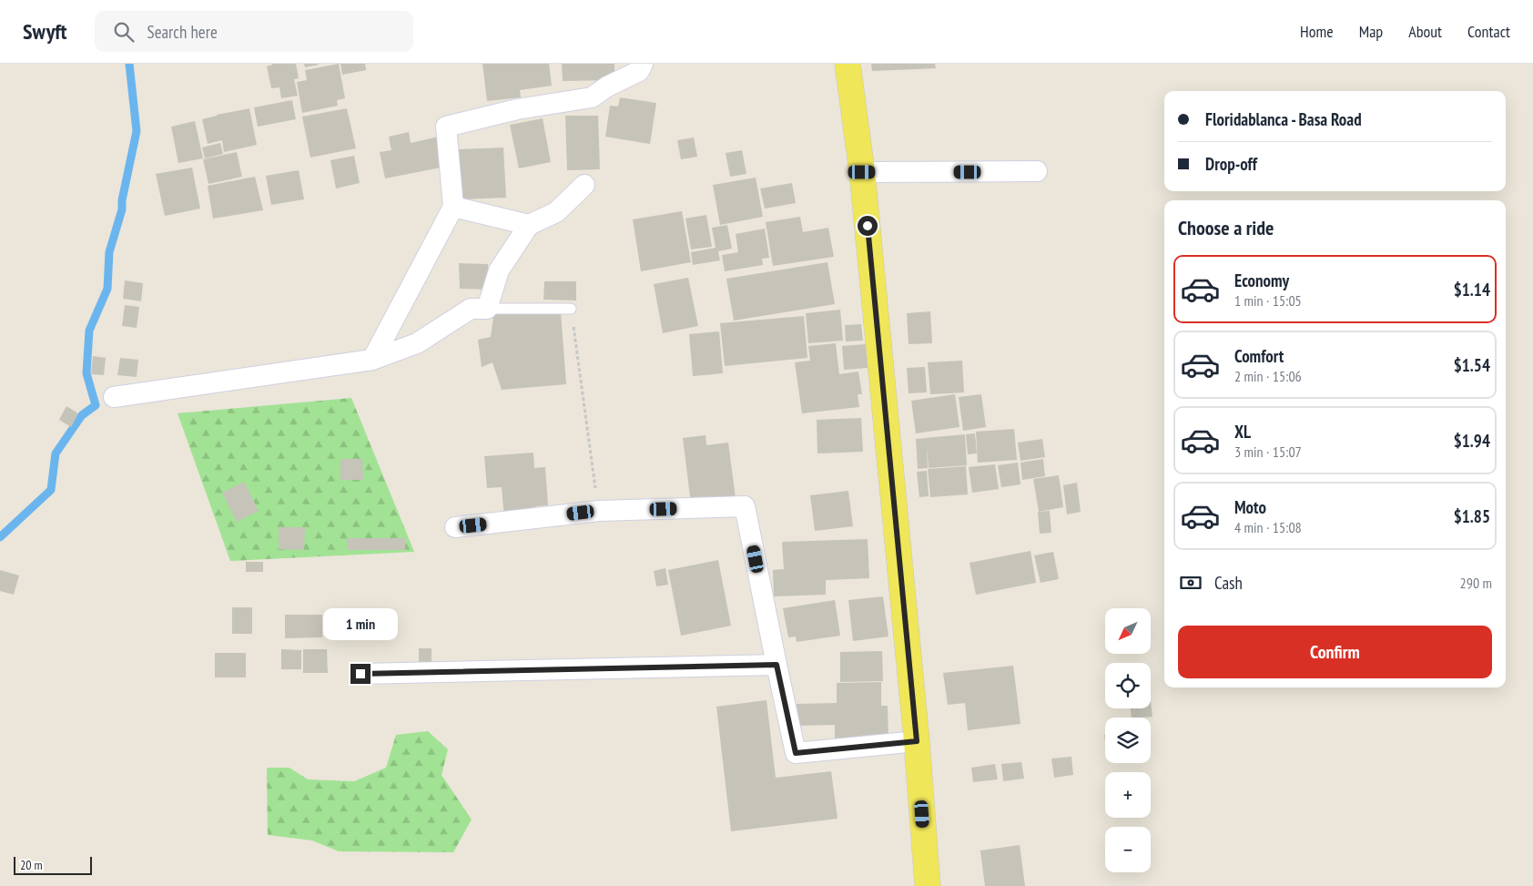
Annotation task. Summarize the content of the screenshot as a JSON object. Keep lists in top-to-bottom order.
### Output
{
  "scale_bar": "20 m",
  "north": "bottom left",
  "page": {
    "header": "Swyft",
    "search": "Search here",
    "nav": [
      "Home",
      "Map",
      "About",
      "Contact"
    ],
    "banner": ["Floridablanca - Basa Road", "Drop-off"],
    "heading": "Choose a ride",
    "list": [
      {
        "name": "Economy",
        "note": "1 min · 15:05",
        "value": "$1.14"
      },
      {
        "name": "Comfort",
        "note": "2 min · 15:06",
        "value": "$1.54"
      },
      {
        "name": "XL",
        "note": "3 min · 15:07",
        "value": "$1.94"
      },
      {
        "name": "Moto",
        "note": "4 min · 15:08",
        "value": "$1.85"
      }
    ],
    "pay": ["Cash", "290 m"],
    "map_buttons": ["+", "−"],
    "bubble": "1 min",
    "buttons": "Confirm",
    "scale": "20 m"
  }
}
